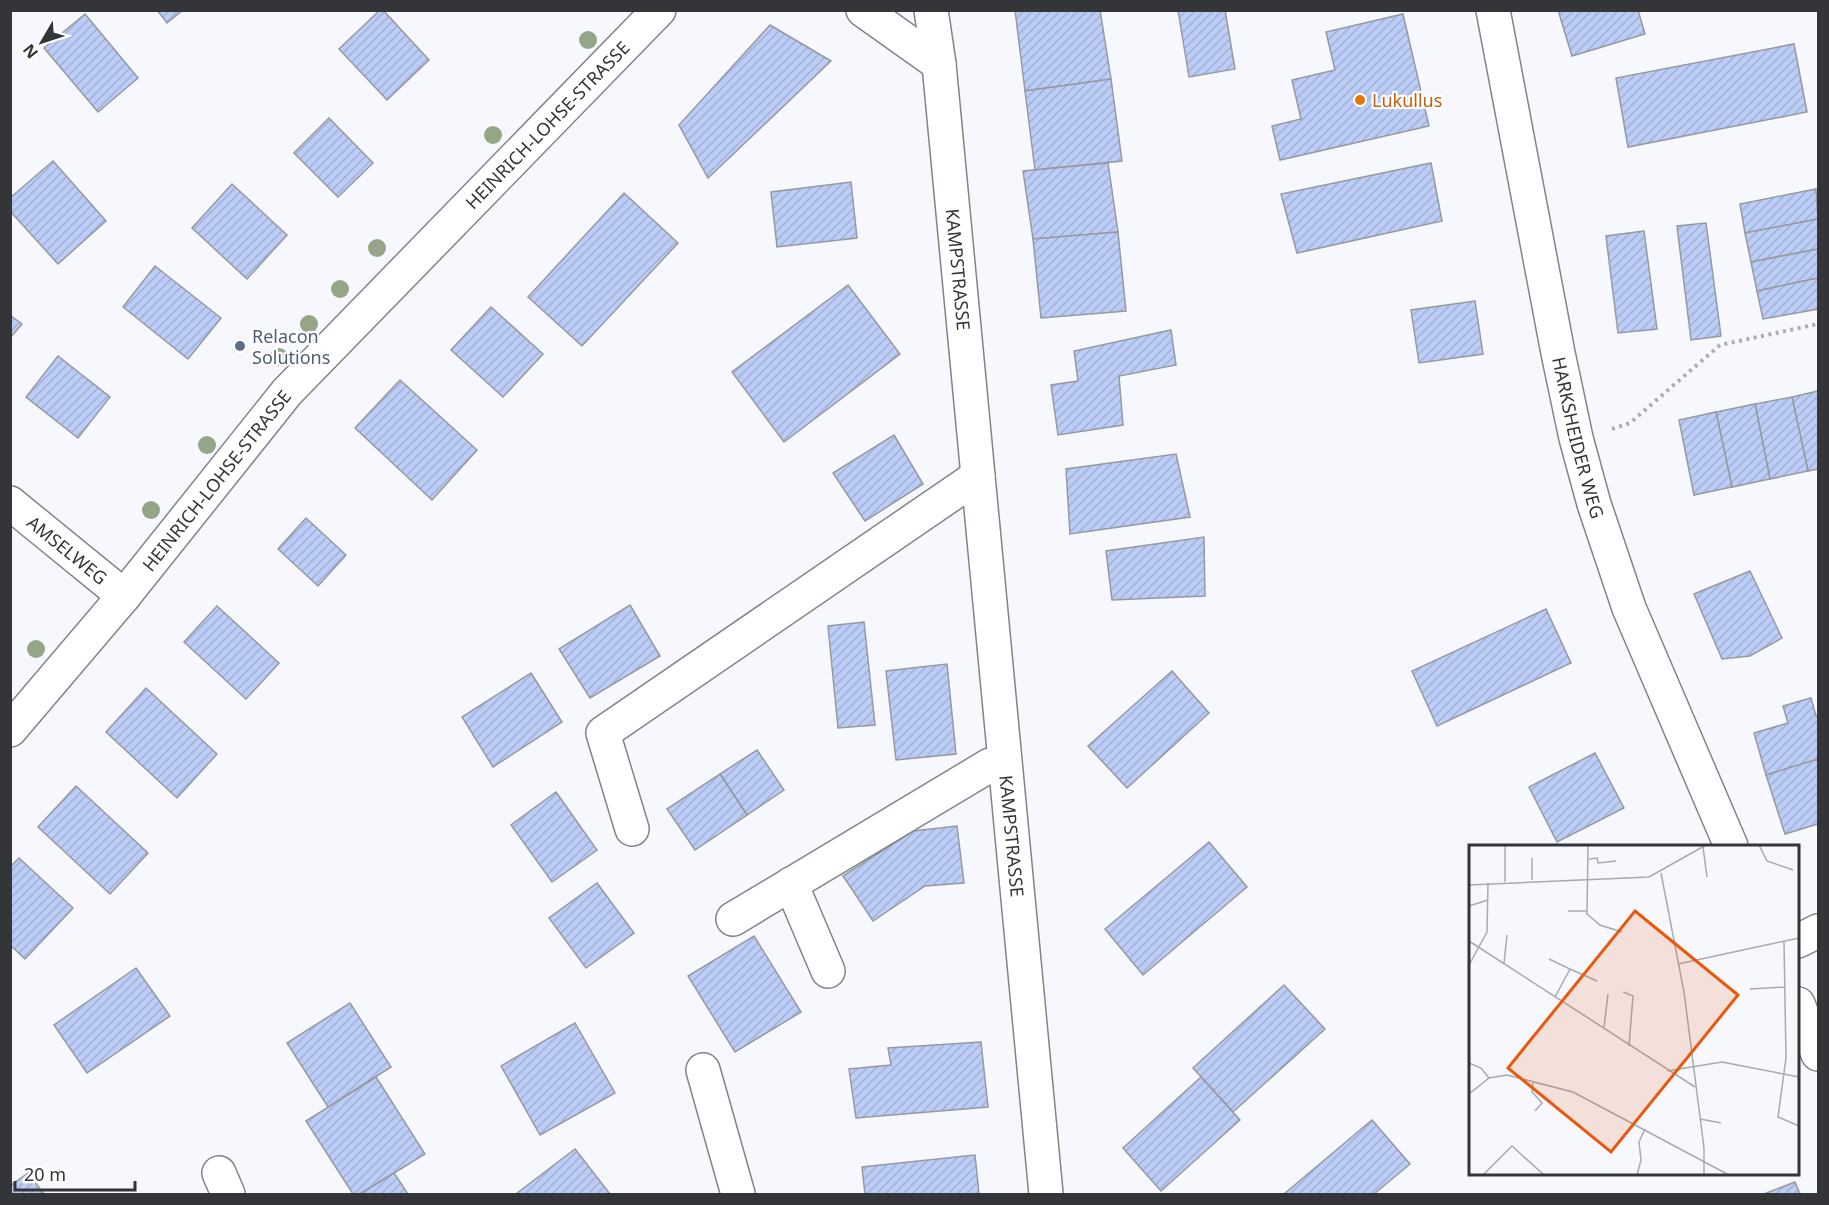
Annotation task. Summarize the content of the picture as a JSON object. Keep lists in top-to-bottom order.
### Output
{
  "streets": {
    "street": [
      "HEINRICH-LOHSE-STRASSE",
      "KAMPSTRASSE",
      "HARKSHEIDER WEG",
      "AMSELWEG"
    ]
  },
  "crossings": [
    ["HEINRICH-LOHSE-STRASSE", "AMSELWEG"]
  ],
  "places": ["Lukullus", "Relacon Solutions"],
  "scale_bar": "20 m",
  "north": "bottom left"
}
